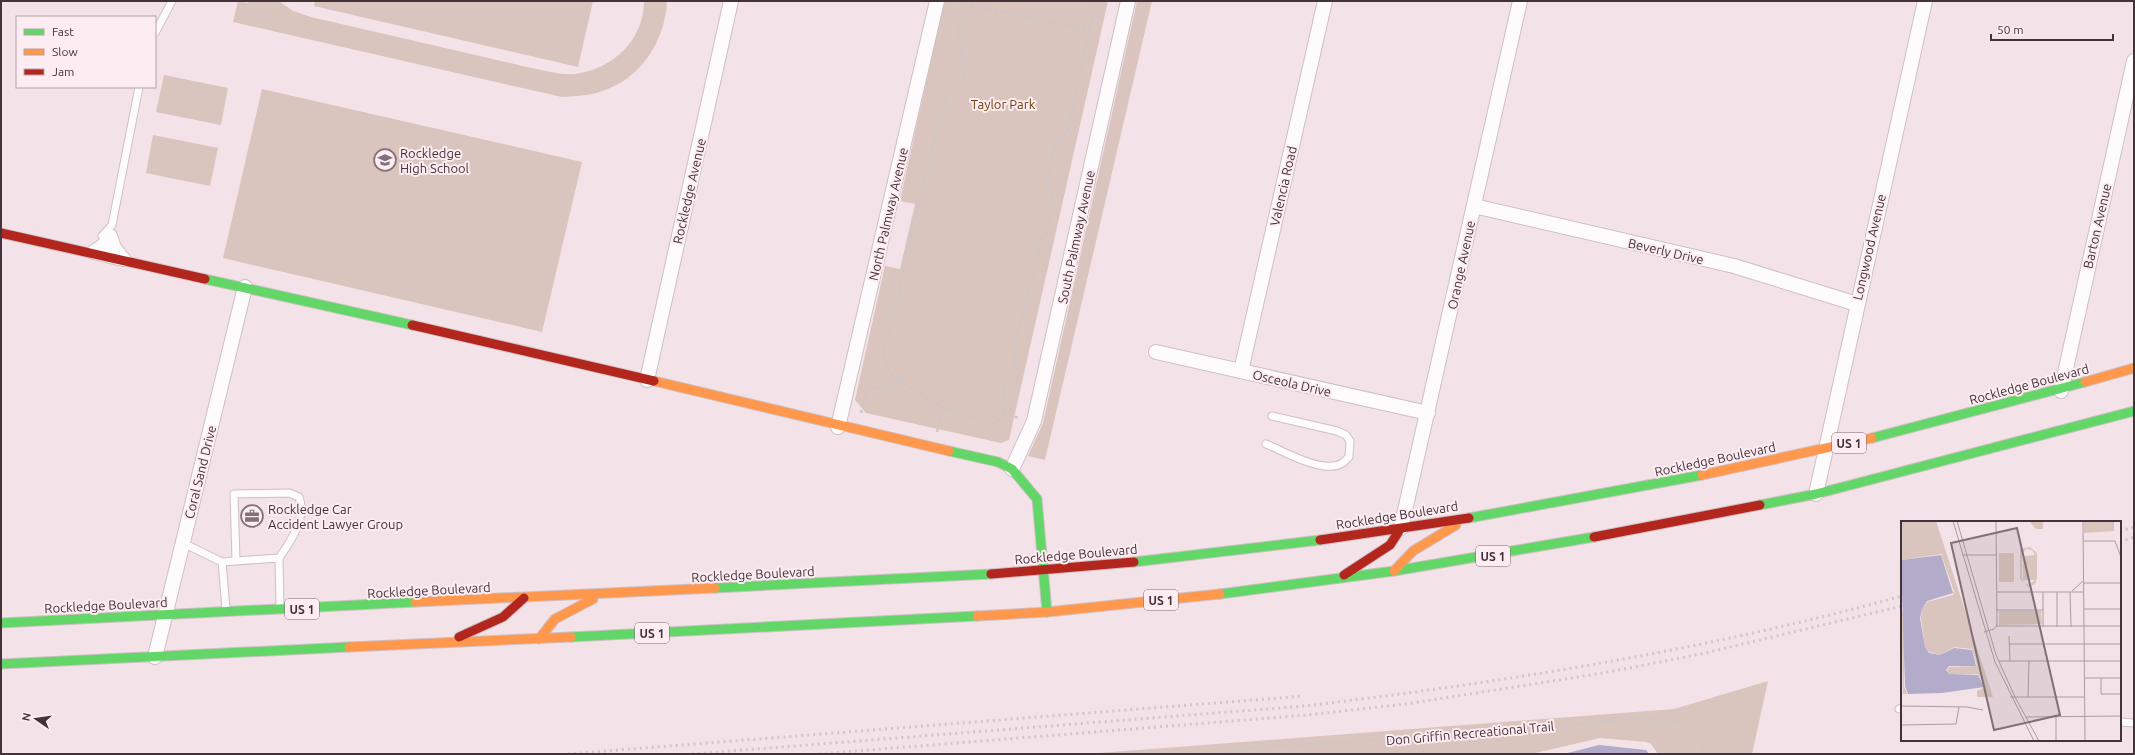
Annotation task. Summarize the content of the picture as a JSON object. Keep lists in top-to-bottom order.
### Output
{
  "streets": {
    "main road": ["Rockledge Boulevard", "US 1"],
    "street": [
      "Valencia Road",
      "Rockledge Avenue",
      "North Palmway Avenue",
      "Barton Avenue",
      "South Palmway Avenue",
      "Longwood Avenue",
      "Beverly Drive",
      "Orange Avenue",
      "Osceola Drive",
      "Coral Sand Drive"
    ],
    "path": ["Don Griffin Recreational Trail"]
  },
  "crossings": [
    ["Valencia Road", "Osceola Drive"],
    ["Barton Avenue", "Rockledge Boulevard"],
    ["Longwood Avenue", "Beverly Drive"],
    ["Longwood Avenue", "Rockledge Boulevard"],
    ["Longwood Avenue", "US 1"],
    ["Beverly Drive", "Orange Avenue"],
    ["Orange Avenue", "Osceola Drive"],
    ["Orange Avenue", "Rockledge Boulevard"],
    ["Rockledge Boulevard", "Coral Sand Drive"],
    ["US 1", "Coral Sand Drive"]
  ],
  "parks": ["Taylor Park"],
  "places": {
    "school or university": ["Rockledge High School"],
    "office": ["Rockledge Car Accident Lawyer Group"]
  },
  "legend": ["Fast", "Slow", "Jam"],
  "scale_bar": "50 m",
  "north": "left"
}
